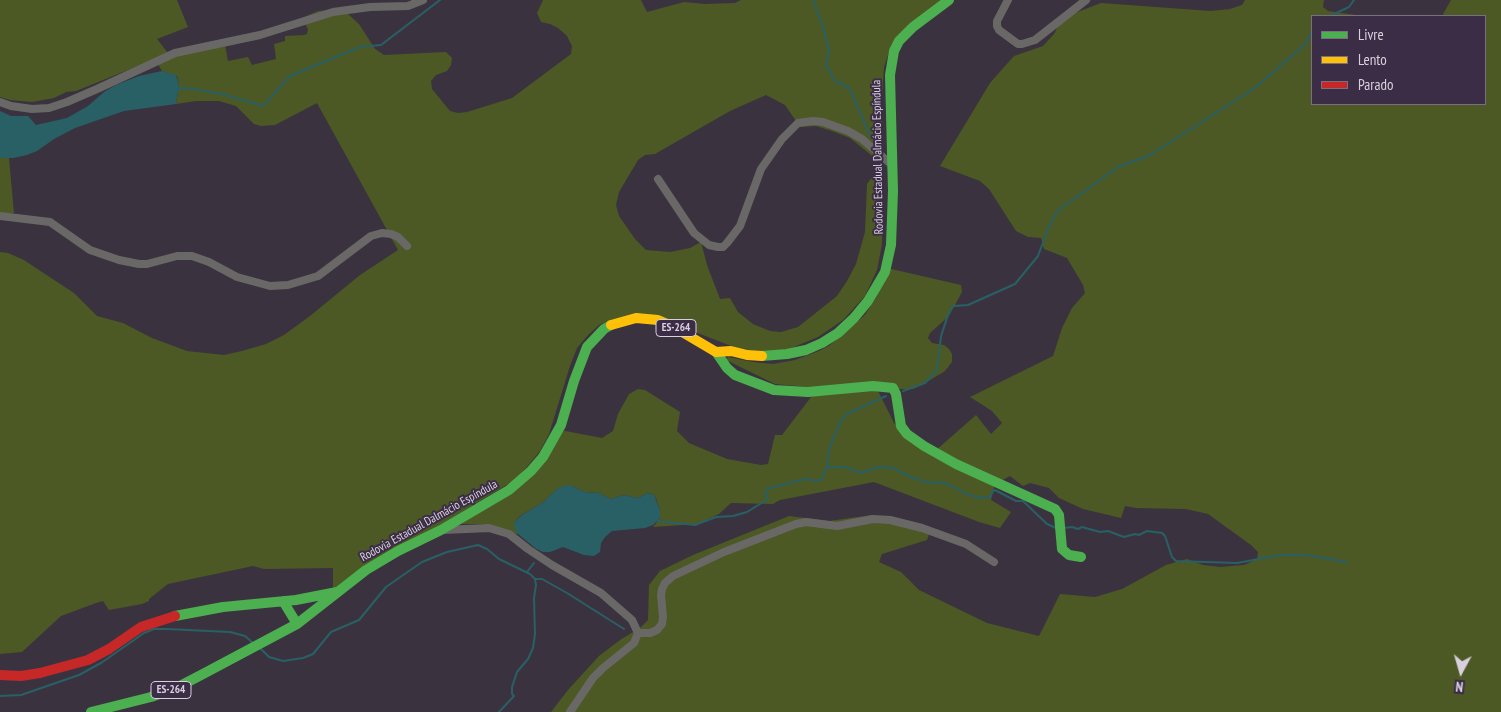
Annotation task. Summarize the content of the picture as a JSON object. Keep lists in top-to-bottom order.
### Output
{
  "streets": {
    "main road": ["Rodovia Estadual Dalmácio Espíndula", "ES-264"]
  },
  "legend": ["Livre", "Lento", "Parado"],
  "north": "bottom"
}
